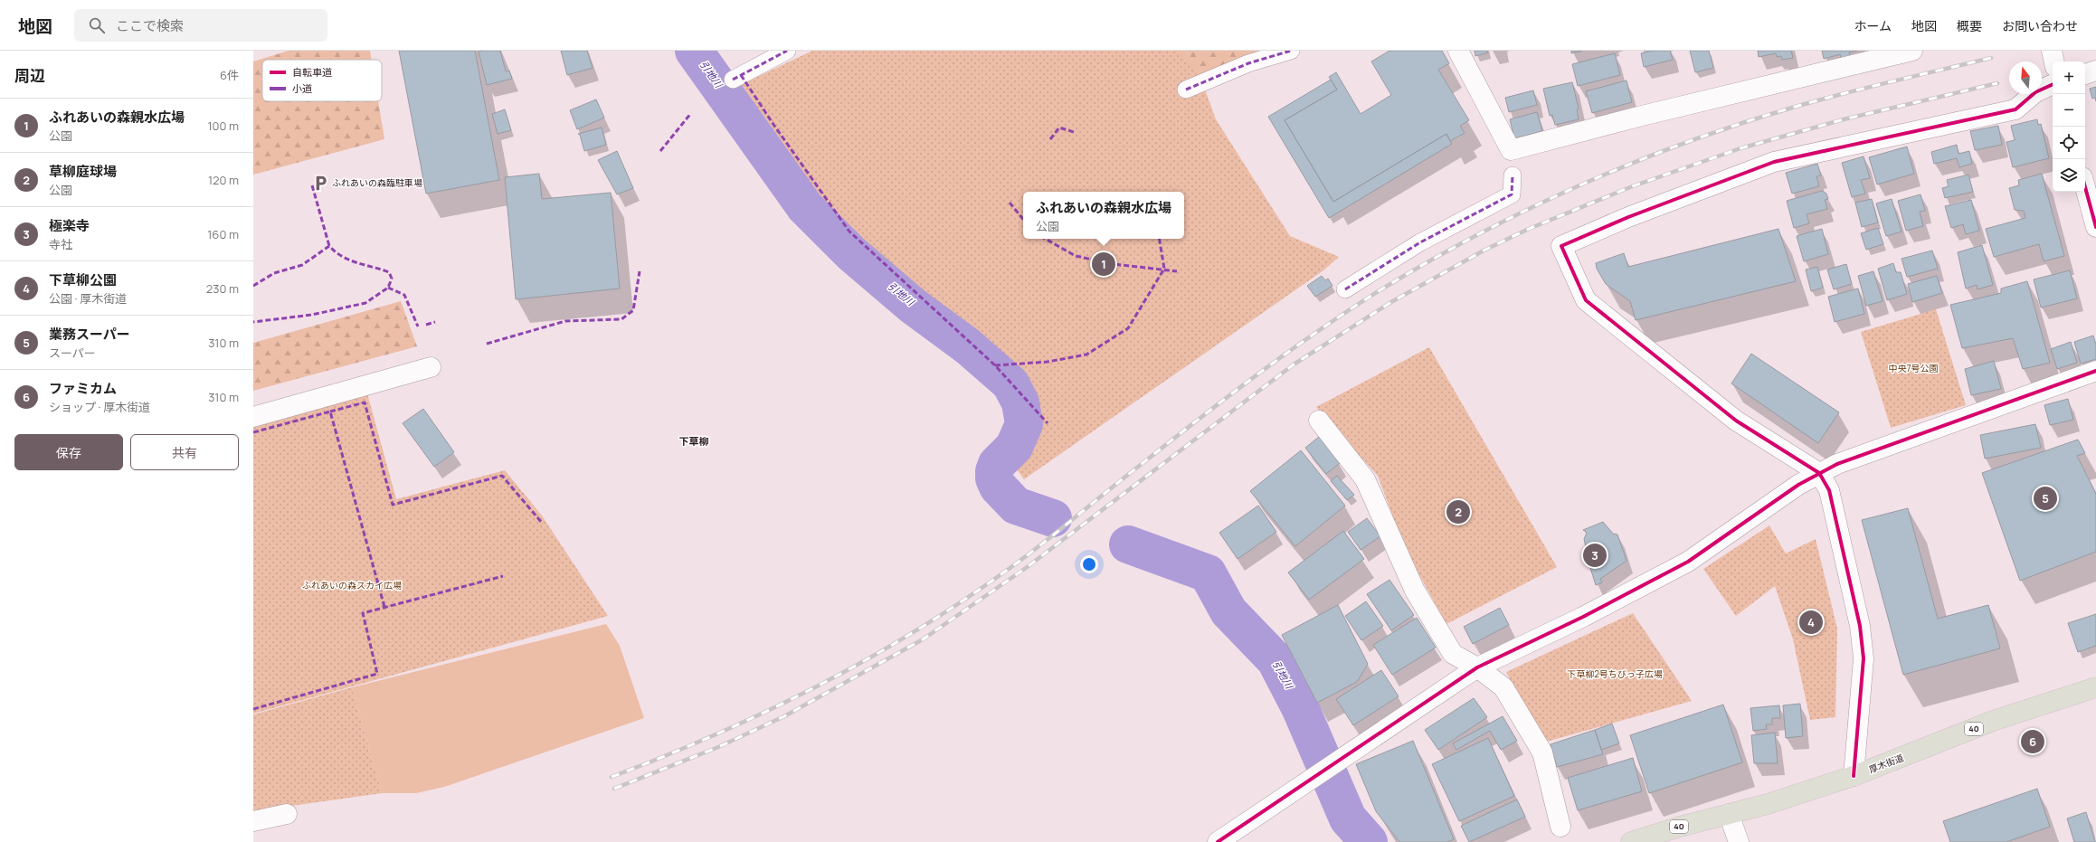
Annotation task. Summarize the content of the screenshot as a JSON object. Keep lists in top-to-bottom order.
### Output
{
  "streets": {
    "main road": ["40", "厚木街道"]
  },
  "districts": ["下草柳"],
  "water": ["引地川"],
  "parks": ["中央7号公園", "ふれあいの森スカイ広場", "下草柳2号ちびっ子広場"],
  "places": {
    "parking": ["ふれあいの森臨駐車場"]
  },
  "legend": ["自転車道", "小道"],
  "north": "top",
  "page": {
    "header": "地図",
    "search": "ここで検索",
    "nav": [
      "ホーム",
      "地図",
      "概要",
      "お問い合わせ"
    ],
    "heading": ["周辺", "6件"],
    "map_buttons": ["+", "−"],
    "list": [
      {
        "mark": "1",
        "name": "ふれあいの森親水広場",
        "note": "公園",
        "value": "100 m"
      },
      {
        "mark": "2",
        "name": "草柳庭球場",
        "note": "公園",
        "value": "120 m"
      },
      {
        "mark": "3",
        "name": "極楽寺",
        "note": "寺社",
        "value": "160 m"
      },
      {
        "mark": "4",
        "name": "下草柳公園",
        "note": "公園 · 厚木街道",
        "value": "230 m"
      },
      {
        "mark": "5",
        "name": "業務スーパー",
        "note": "スーパー",
        "value": "310 m"
      },
      {
        "mark": "6",
        "name": "ファミカム",
        "note": "ショップ · 厚木街道",
        "value": "310 m"
      }
    ],
    "popup": ["ふれあいの森親水広場", "公園"],
    "pins": [
      "1",
      "5",
      "2",
      "3",
      "4",
      "6"
    ],
    "buttons": ["保存", "共有"]
  }
}
